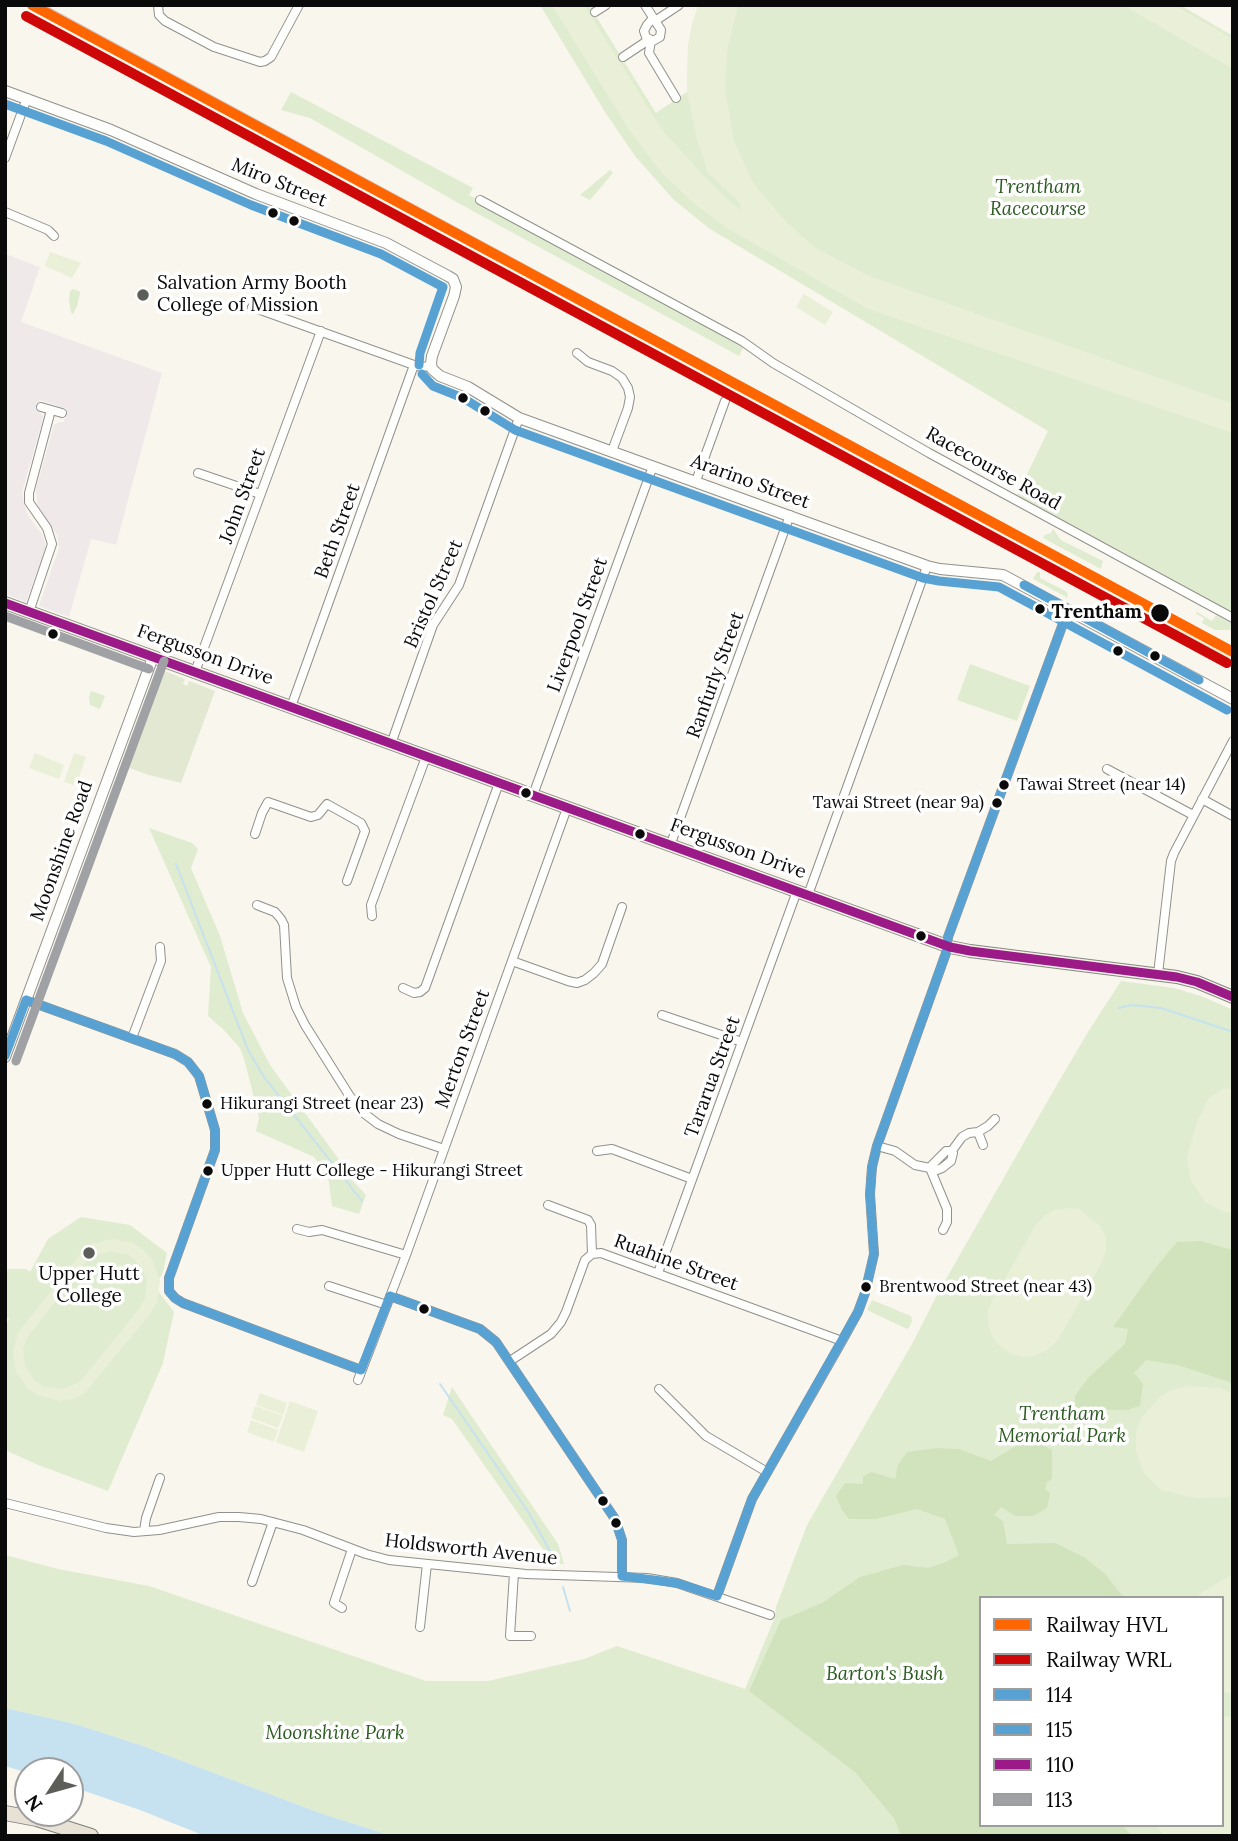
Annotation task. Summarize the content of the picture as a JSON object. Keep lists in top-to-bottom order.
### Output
{
  "streets": {
    "main road": ["Fergusson Drive"],
    "street": [
      "Miro Street",
      "Racecourse Road",
      "Ararino Street",
      "John Street",
      "Beth Street",
      "Bristol Street",
      "Liverpool Street",
      "Ranfurly Street",
      "Moonshine Road",
      "Merton Street",
      "Tararua Street",
      "Ruahine Street",
      "Holdsworth Avenue"
    ]
  },
  "crossings": [
    ["Miro Street", "Ararino Street"],
    ["Ararino Street", "John Street"],
    ["Ararino Street", "Beth Street"],
    ["Ararino Street", "Bristol Street"],
    ["Ararino Street", "Liverpool Street"],
    ["Ararino Street", "Ranfurly Street"],
    ["Ararino Street", "Tararua Street"],
    ["John Street", "Fergusson Drive"],
    ["Beth Street", "Fergusson Drive"],
    ["Bristol Street", "Fergusson Drive"],
    ["Liverpool Street", "Fergusson Drive"],
    ["Fergusson Drive", "Ranfurly Street"],
    ["Fergusson Drive", "Moonshine Road"],
    ["Fergusson Drive", "Merton Street"],
    ["Fergusson Drive", "Tararua Street"],
    ["Tararua Street", "Ruahine Street"]
  ],
  "parks": [
    "Trentham Racecourse",
    "Trentham Memorial Park",
    "Barton's Bush",
    "Moonshine Park"
  ],
  "places": [
    "Salvation Army Booth College of Mission",
    "Trentham",
    "Tawai Street (near 14)",
    "Tawai Street (near 9a)",
    "Hikurangi Street (near 23)",
    "Upper Hutt College - Hikurangi Street",
    "Upper Hutt College",
    "Brentwood Street (near 43)"
  ],
  "lines": [
    "rail line HVL",
    "rail line WRL",
    "transit line 115",
    "transit line 114",
    "transit line 110",
    "transit line 113"
  ],
  "legend": [
    "Railway HVL",
    "Railway WRL",
    "114",
    "115",
    "110",
    "113"
  ],
  "north": "bottom left"
}
